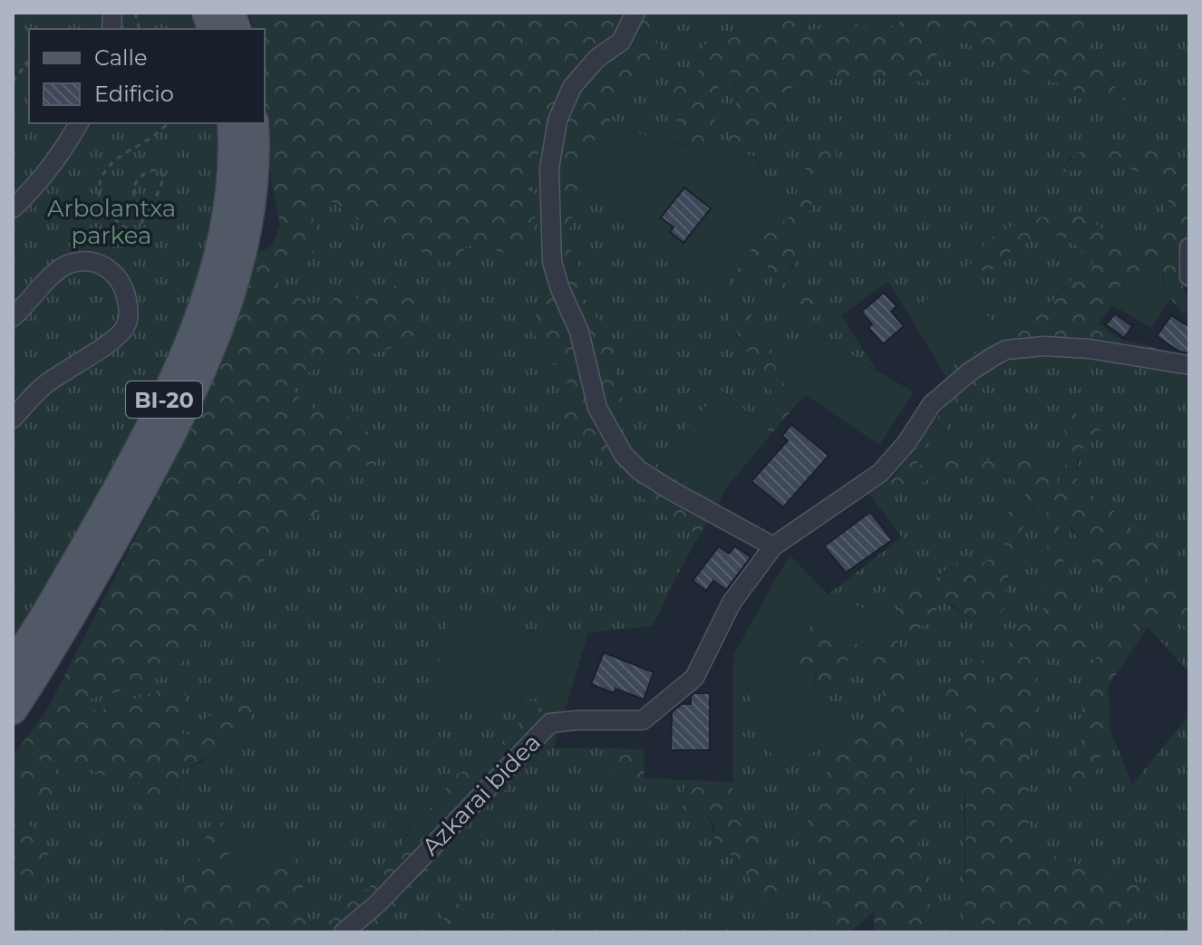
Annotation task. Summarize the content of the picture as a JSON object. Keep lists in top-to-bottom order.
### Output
{
  "streets": {
    "main road": ["BI-20"],
    "street": ["Azkarai bidea"]
  },
  "parks": ["Arbolantxa parkea"],
  "legend": ["Calle", "Edificio"]
}
